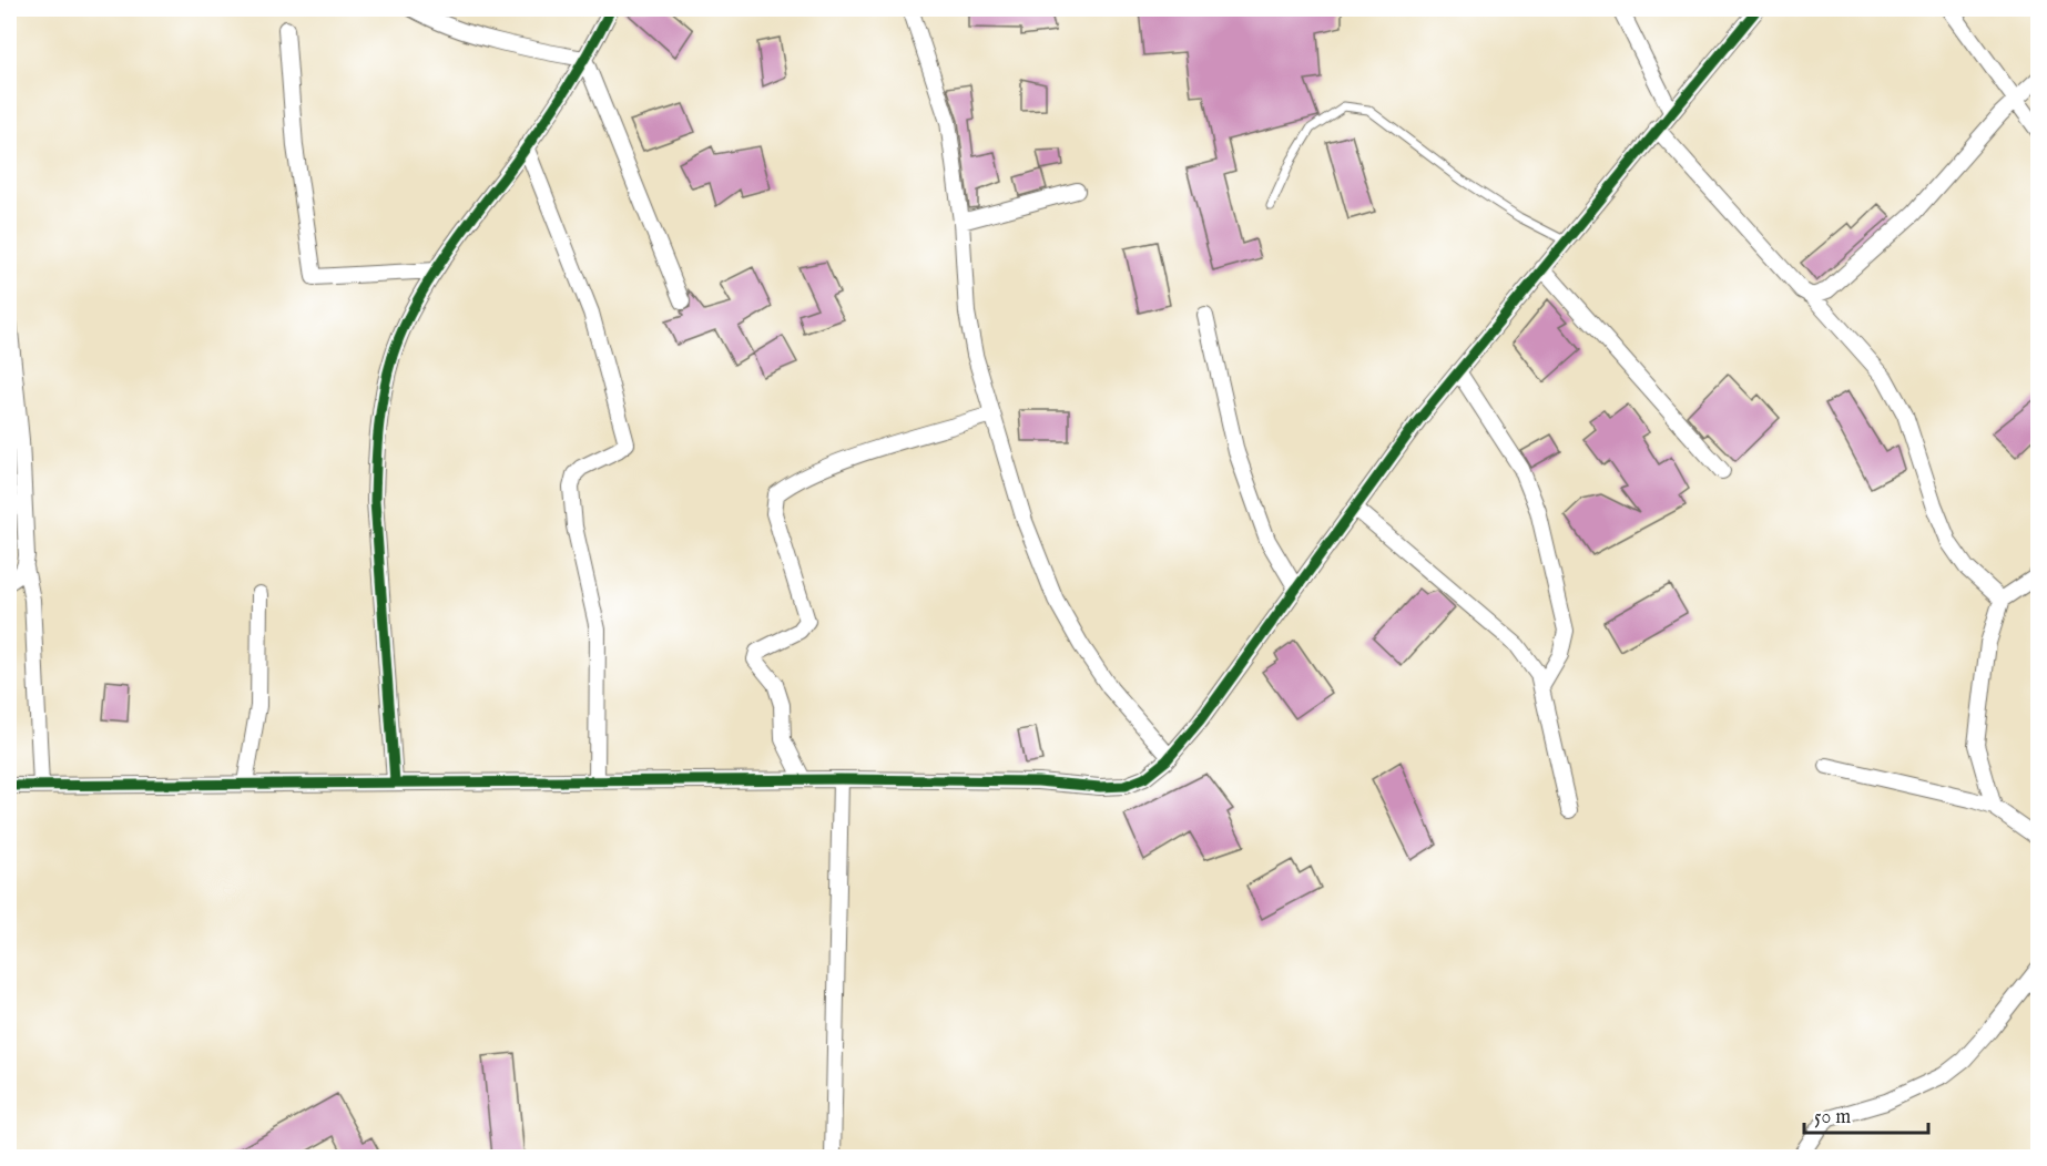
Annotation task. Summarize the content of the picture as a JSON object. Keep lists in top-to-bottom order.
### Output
{
  "scale_bar": "50 m"
}
